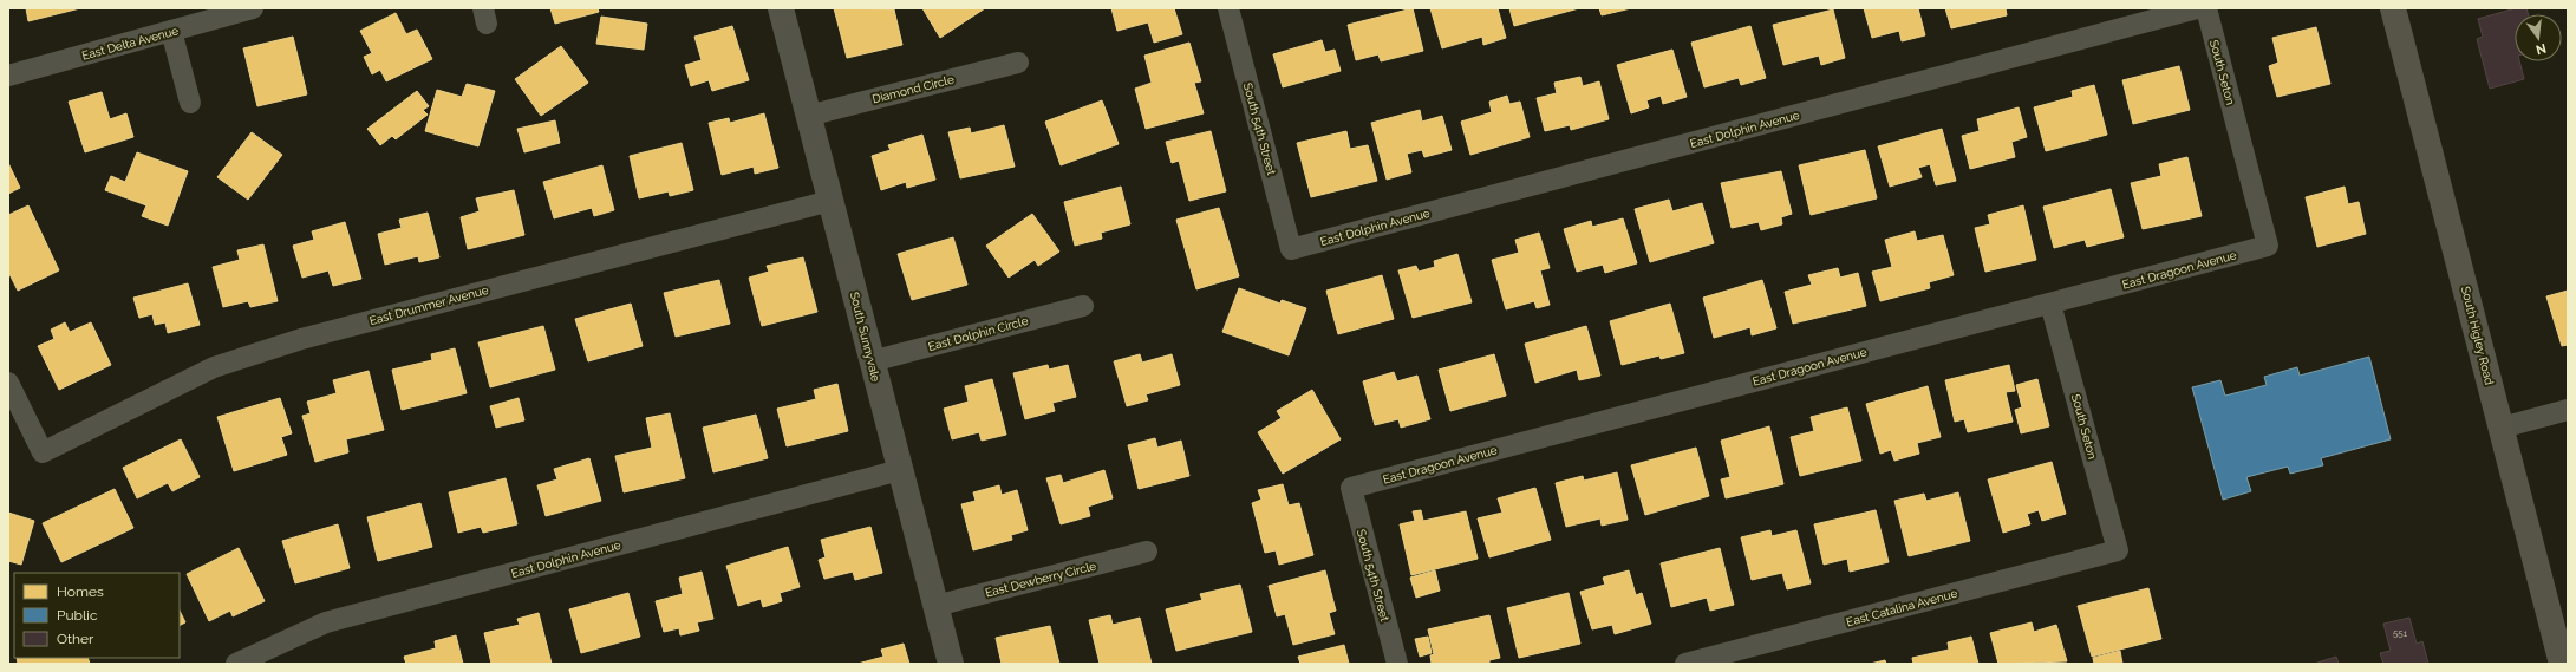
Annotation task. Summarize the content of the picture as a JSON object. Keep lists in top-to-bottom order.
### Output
{
  "streets": {
    "main road": ["South Higley Road"],
    "street": [
      "East Delta Avenue",
      "South Seton",
      "Diamond Circle",
      "South 54th Street",
      "East Dolphin Avenue",
      "East Dragoon Avenue",
      "East Drummer Avenue",
      "East Dolphin Circle",
      "South Sunnyvale",
      "East Dewberry Circle",
      "East Catalina Avenue"
    ]
  },
  "crossings": [
    ["South Seton", "East Dragoon Avenue"],
    ["South Seton", "East Catalina Avenue"],
    ["Diamond Circle", "South Sunnyvale"],
    ["South 54th Street", "East Dolphin Avenue"],
    ["South 54th Street", "East Dragoon Avenue"],
    ["East Dolphin Avenue", "South Sunnyvale"],
    ["East Drummer Avenue", "South Sunnyvale"],
    ["East Dolphin Circle", "South Sunnyvale"],
    ["South Sunnyvale", "East Dewberry Circle"]
  ],
  "house_numbers": ["551"],
  "legend": ["Homes", "Public", "Other"],
  "north": "bottom"
}
